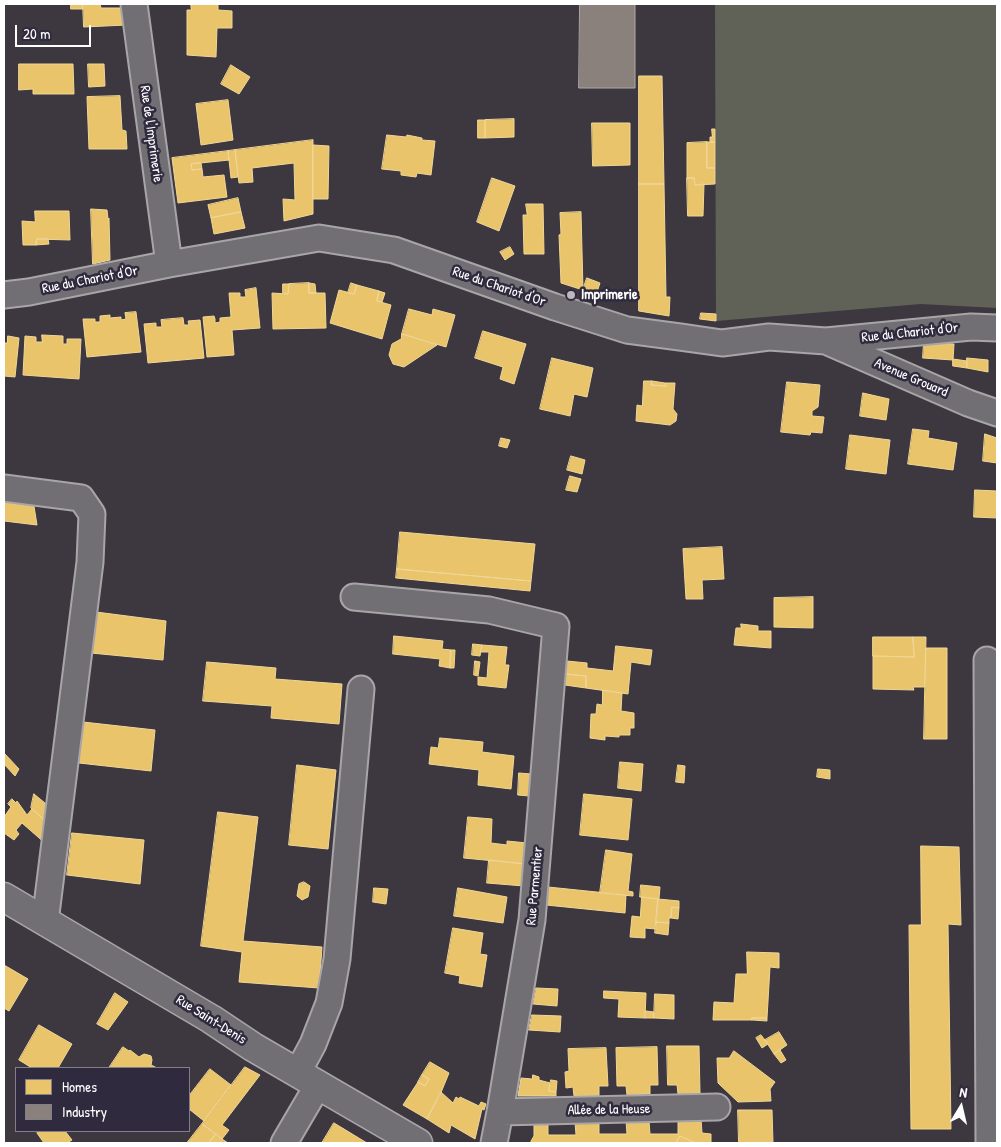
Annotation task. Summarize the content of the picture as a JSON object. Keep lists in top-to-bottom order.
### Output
{
  "streets": {
    "main road": ["Rue Saint-Denis"],
    "street": [
      "Rue de l'Imprimerie",
      "Rue du Chariot d'Or",
      "Avenue Grouard",
      "Rue Parmentier",
      "Allée de la Heuse"
    ]
  },
  "crossings": [
    ["Rue de l'Imprimerie", "Rue du Chariot d'Or"],
    ["Rue du Chariot d'Or", "Avenue Grouard"],
    ["Rue Parmentier", "Allée de la Heuse"]
  ],
  "places": ["Imprimerie"],
  "legend": ["Homes", "Industry"],
  "scale_bar": "20 m",
  "north": "top"
}
